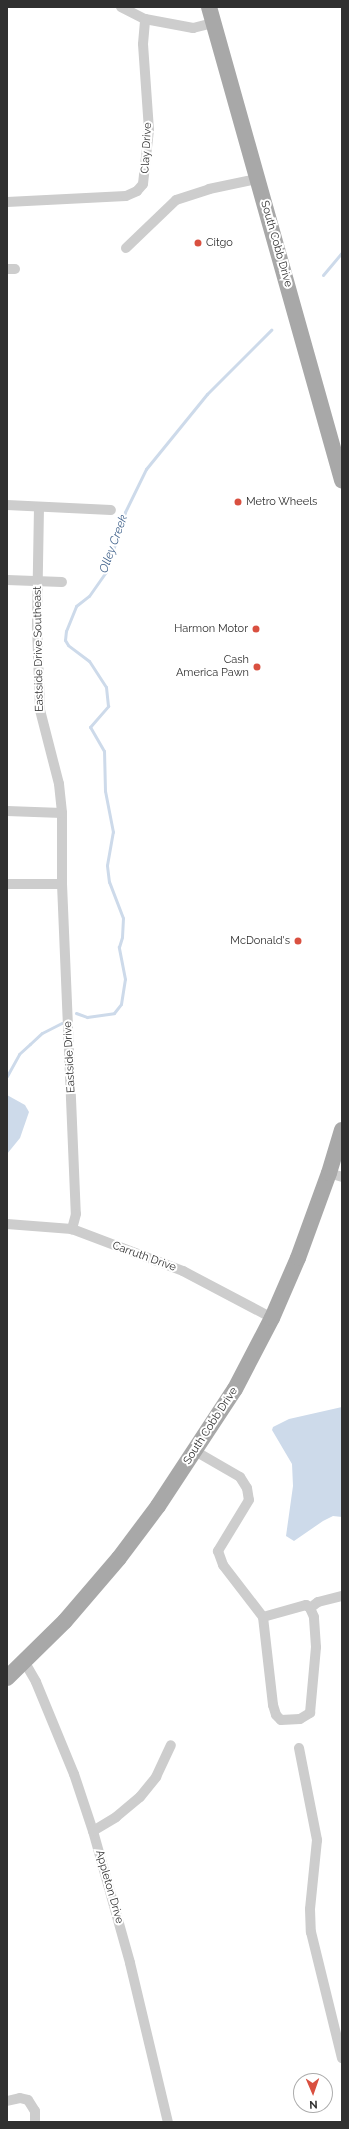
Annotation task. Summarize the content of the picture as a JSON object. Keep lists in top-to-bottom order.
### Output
{
  "streets": {
    "main road": ["South Cobb Drive"],
    "street": [
      "Clay Drive",
      "Eastside Drive Southeast",
      "Eastside Drive",
      "Carruth Drive",
      "Appleton Drive"
    ]
  },
  "crossings": [
    ["South Cobb Drive", "Carruth Drive"],
    ["South Cobb Drive", "Appleton Drive"],
    ["Eastside Drive Southeast", "Eastside Drive"],
    ["Eastside Drive", "Carruth Drive"]
  ],
  "water": ["Olley Creek"],
  "places": [
    "Citgo",
    "Metro Wheels",
    "Harmon Motor",
    "Cash America Pawn",
    "McDonald's"
  ],
  "north": "bottom"
}
